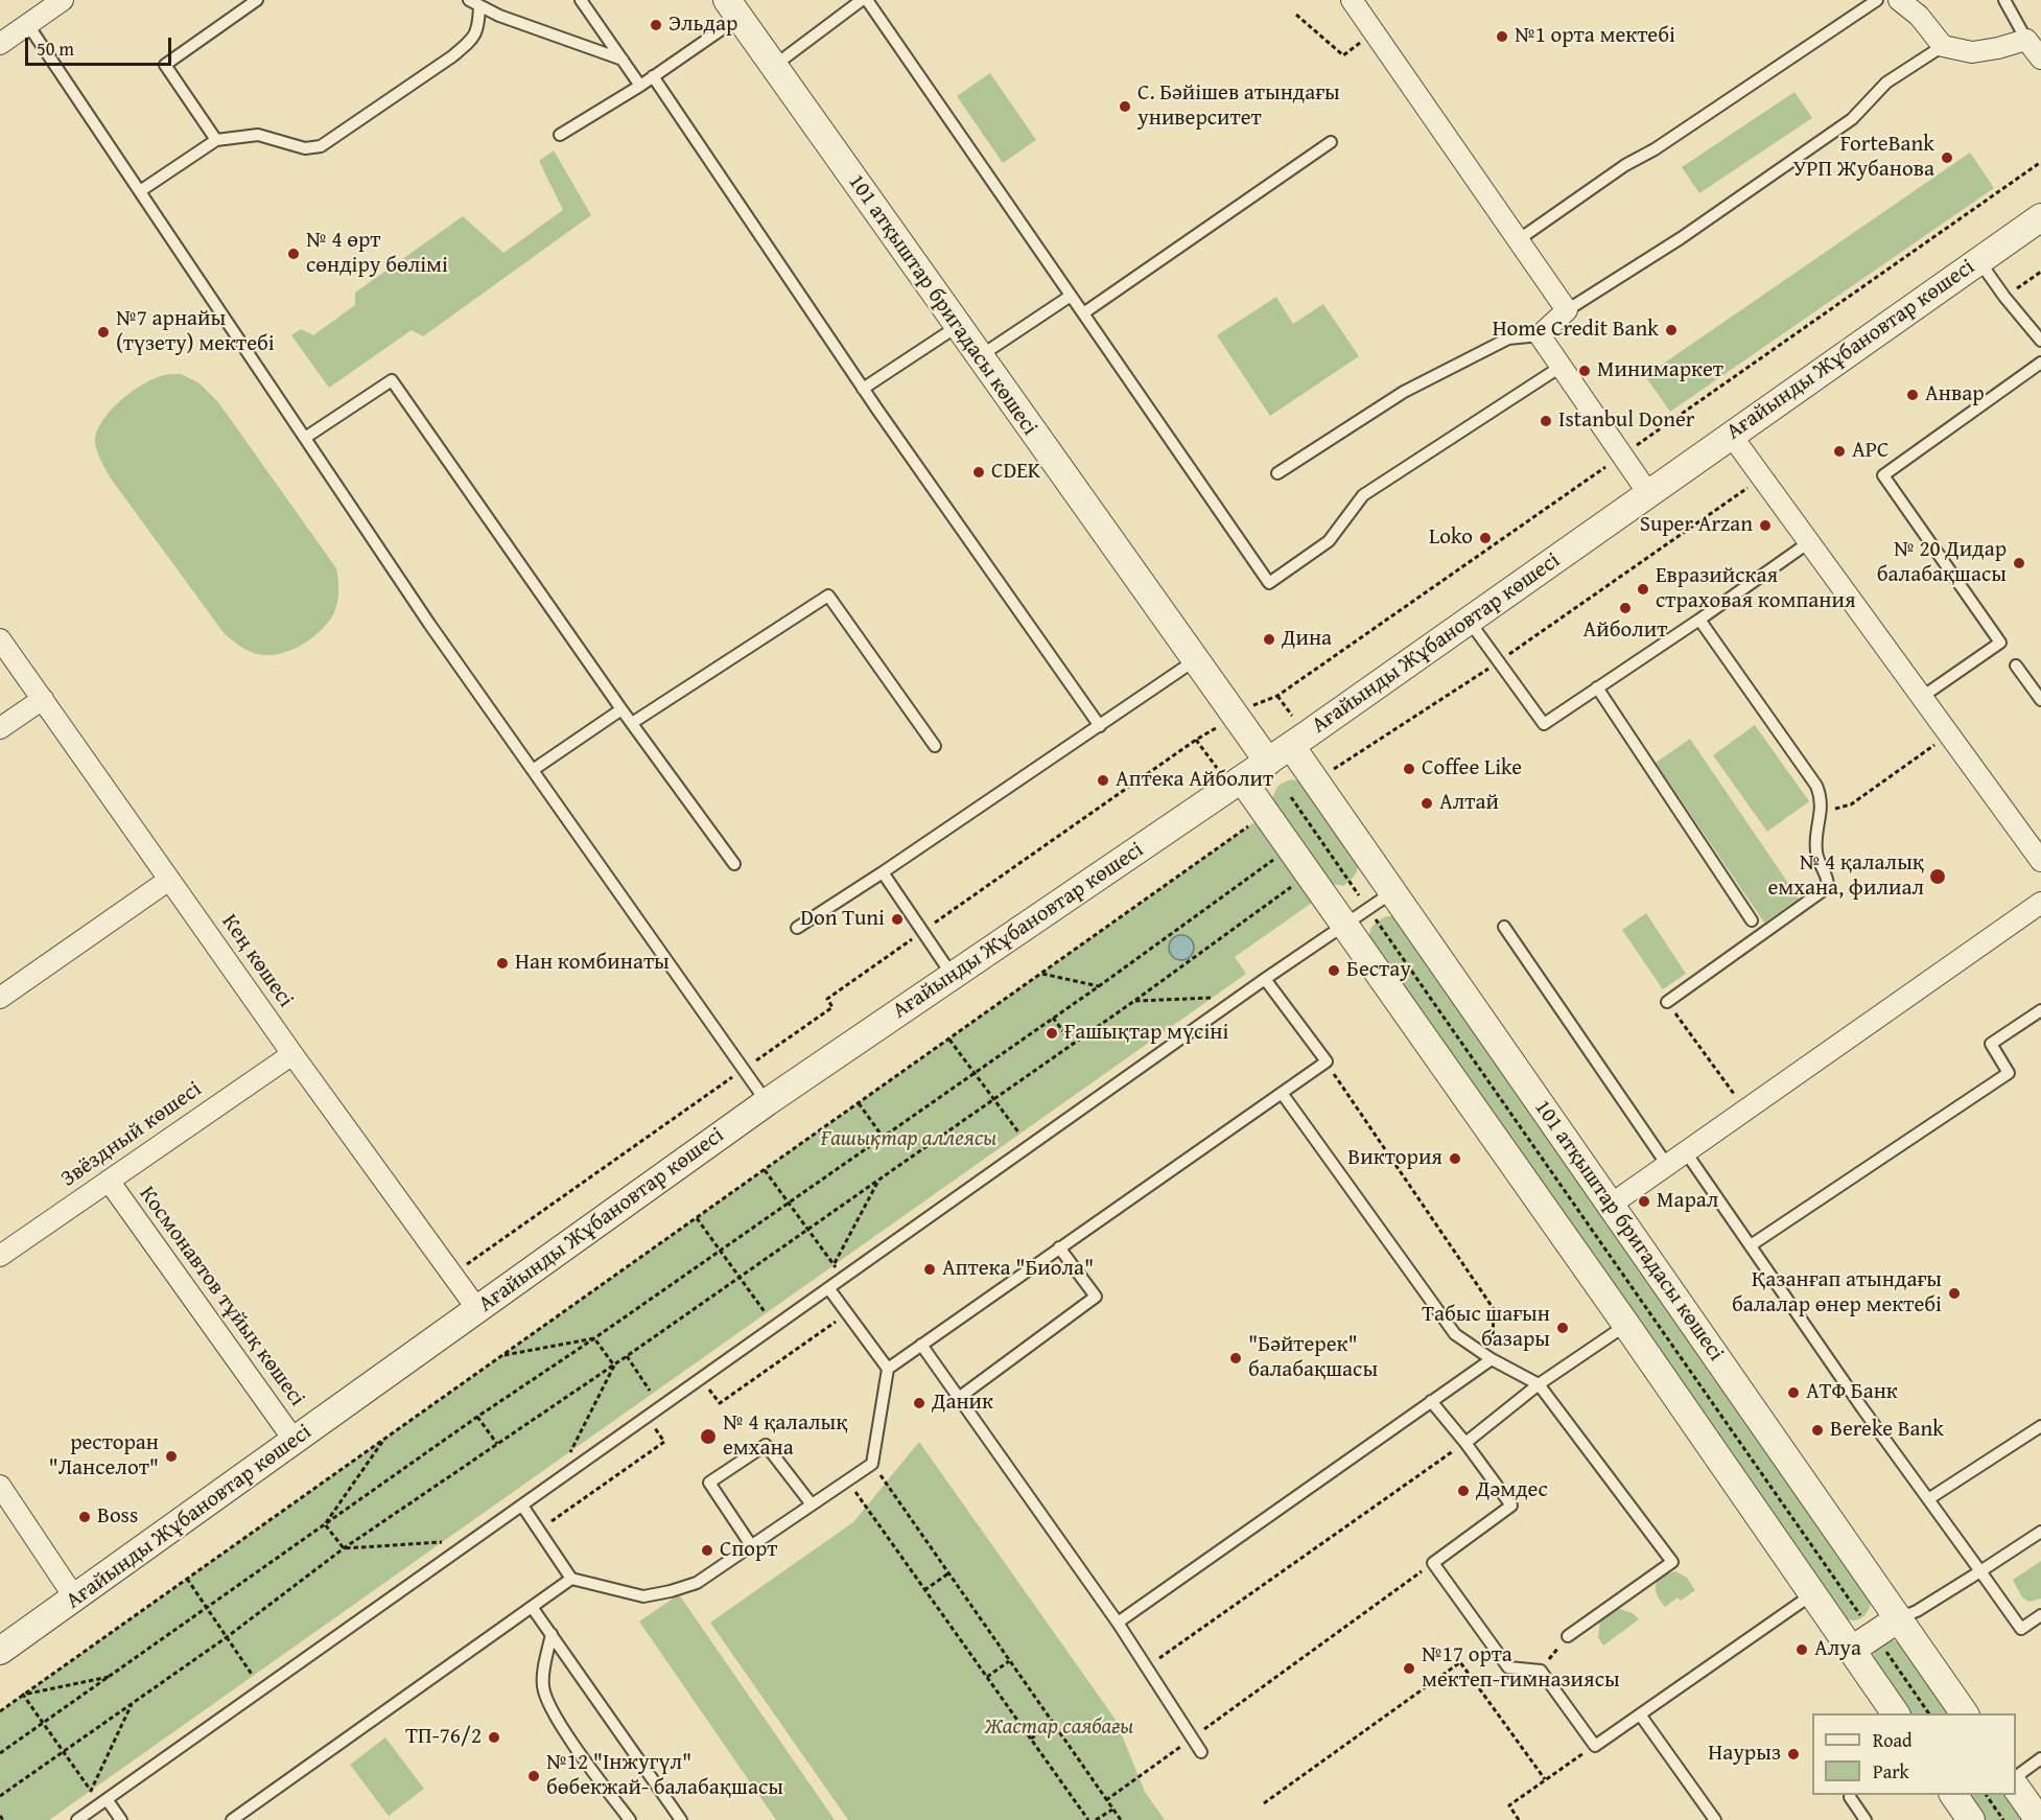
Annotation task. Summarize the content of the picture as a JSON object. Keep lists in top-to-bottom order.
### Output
{
  "streets": {
    "street": [
      "101 атқыштар бригадасы көшесі",
      "Ағайынды Жұбановтар көшесі",
      "Кең көшесі",
      "Звёздный көшесі",
      "Космонавтов тұйық көшесі"
    ]
  },
  "crossings": [
    ["101 атқыштар бригадасы көшесі", "Ағайынды Жұбановтар көшесі"],
    ["Ағайынды Жұбановтар көшесі", "Кең көшесі"],
    ["Ағайынды Жұбановтар көшесі", "Космонавтов тұйық көшесі"],
    ["Кең көшесі", "Звёздный көшесі"],
    ["Звёздный көшесі", "Космонавтов тұйық көшесі"]
  ],
  "parks": ["Ғашықтар аллеясы", "Жастар саябағы"],
  "places": [
    "Эльдар",
    "№1 орта мектебі",
    "С. Бәйішев атындағы университет",
    "ForteBank УРП Жубанова",
    "№ 4 өрт сөндіру бөлімі",
    "Home Credit Bank",
    "№7 арнайы (түзету) мектебі",
    "Минимаркет",
    "Анвар",
    "Istanbul Doner",
    "АРС",
    "CDEK",
    "Super Arzan",
    "Loko",
    "№ 20 Дидар балабақшасы",
    "Евразийская страховая компания",
    "Айболит",
    "Дина",
    "Coffee Like",
    "Аптека Айболит",
    "Алтай",
    "№ 4 қалалық емхана, филиал",
    "Don Tuni",
    "Нан комбинаты",
    "Бестау",
    "Ғашықтар мүсіні",
    "Виктория",
    "Марал",
    "Аптека \"Биола\"",
    "Қазанғап атындағы балалар өнер мектебі",
    "Табыс шағын базары",
    "\"Бәйтерек\" балабақшасы",
    "АТФ Банк",
    "Даник",
    "Bereke Bank",
    "№ 4 қалалық емхана",
    "ресторан \"Ланселот\"",
    "Дәмдес",
    "Boss",
    "Спорт",
    "Алуа",
    "№17 орта мектеп-гимназиясы",
    "ТП-76/2",
    "Наурыз",
    "№12 \"Інжугүл\" бөбекжай- балабақшасы"
  ],
  "legend": ["Road", "Park"],
  "scale_bar": "50 m"
}
